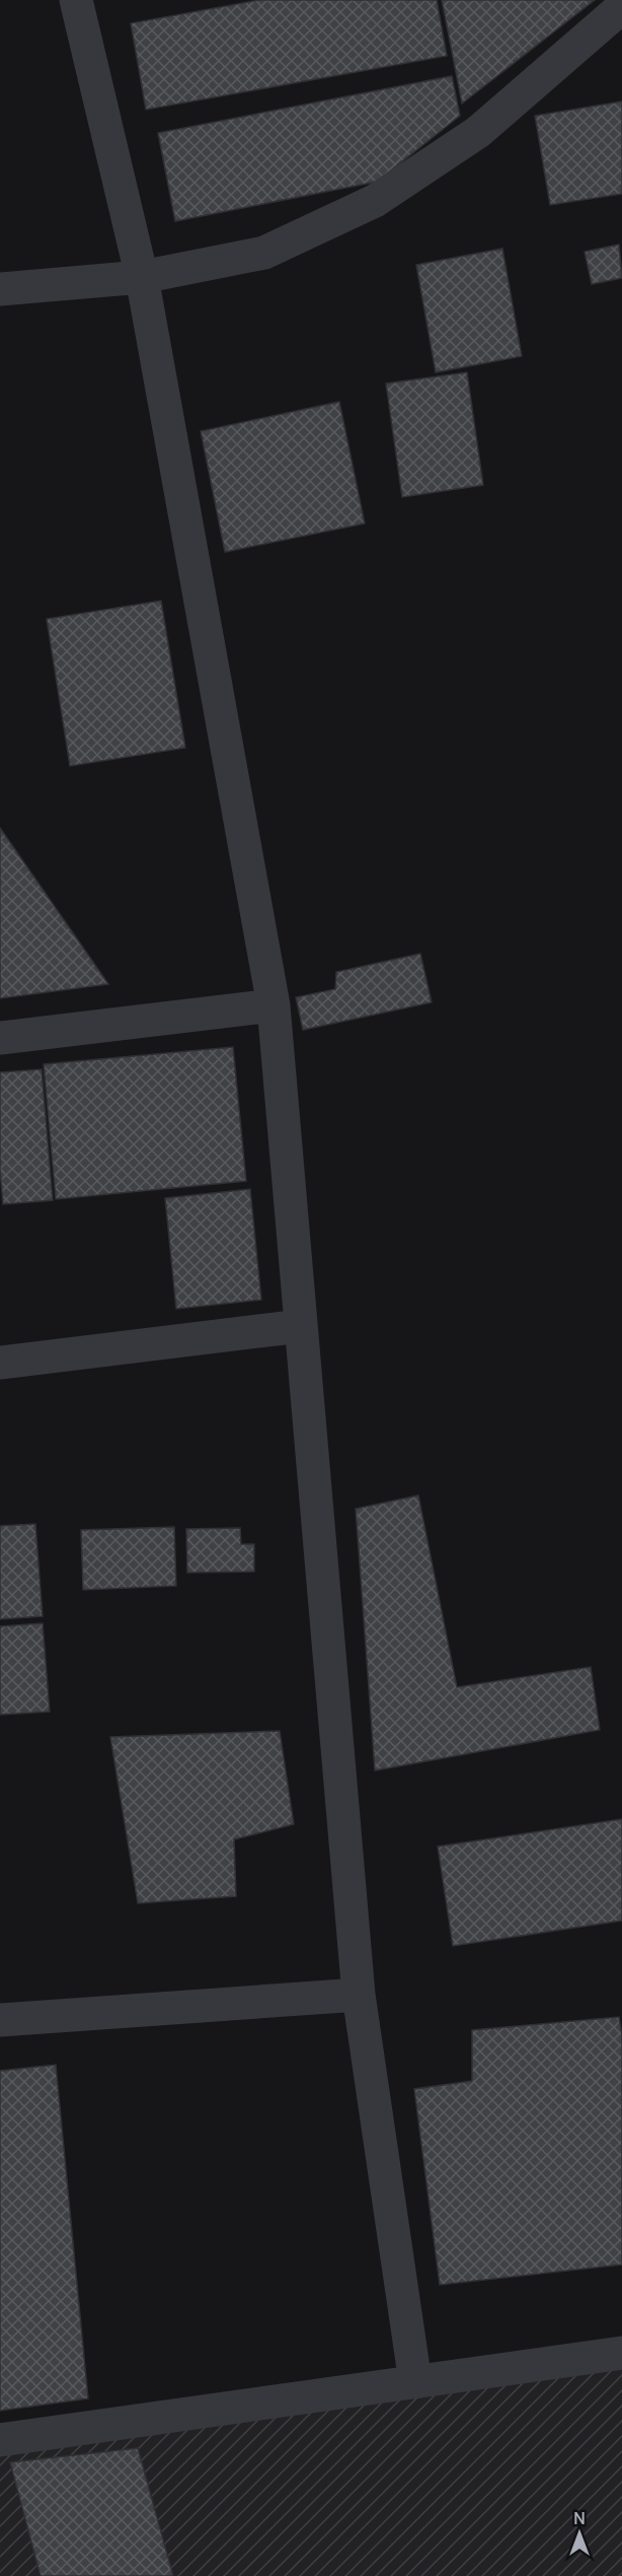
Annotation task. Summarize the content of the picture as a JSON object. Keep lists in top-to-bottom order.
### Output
{
  "north": "top"
}
